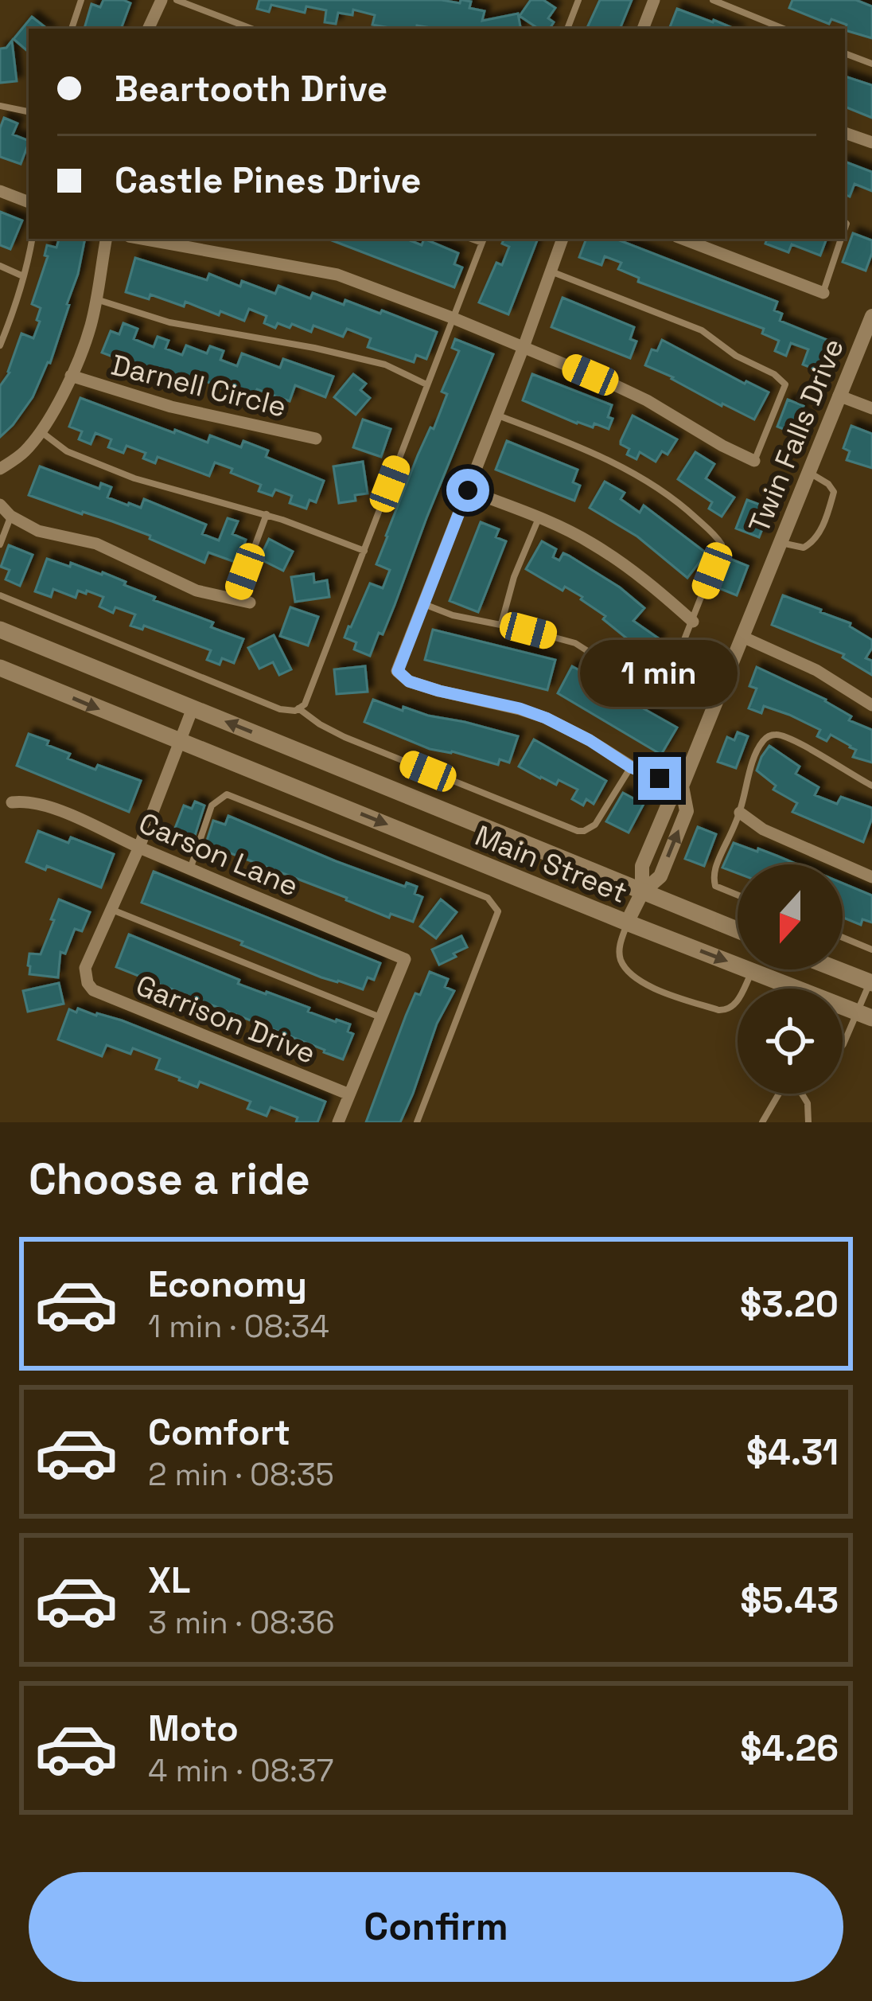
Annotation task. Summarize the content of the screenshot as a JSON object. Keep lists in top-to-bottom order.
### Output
{
  "streets": {
    "main road": ["Main Street"],
    "street": [
      "Darnell Circle",
      "Twin Falls Drive",
      "Carson Lane",
      "Garrison Drive"
    ]
  },
  "crossings": [
    ["Twin Falls Drive", "Main Street"]
  ],
  "north": "bottom",
  "page": {
    "banner": ["Beartooth Drive", "Castle Pines Drive"],
    "bubble": "1 min",
    "heading": "Choose a ride",
    "list": [
      {
        "name": "Economy",
        "note": "1 min · 08:34",
        "value": "$3.20"
      },
      {
        "name": "Comfort",
        "note": "2 min · 08:35",
        "value": "$4.31"
      },
      {
        "name": "XL",
        "note": "3 min · 08:36",
        "value": "$5.43"
      },
      {
        "name": "Moto",
        "note": "4 min · 08:37",
        "value": "$4.26"
      }
    ],
    "buttons": "Confirm"
  }
}
